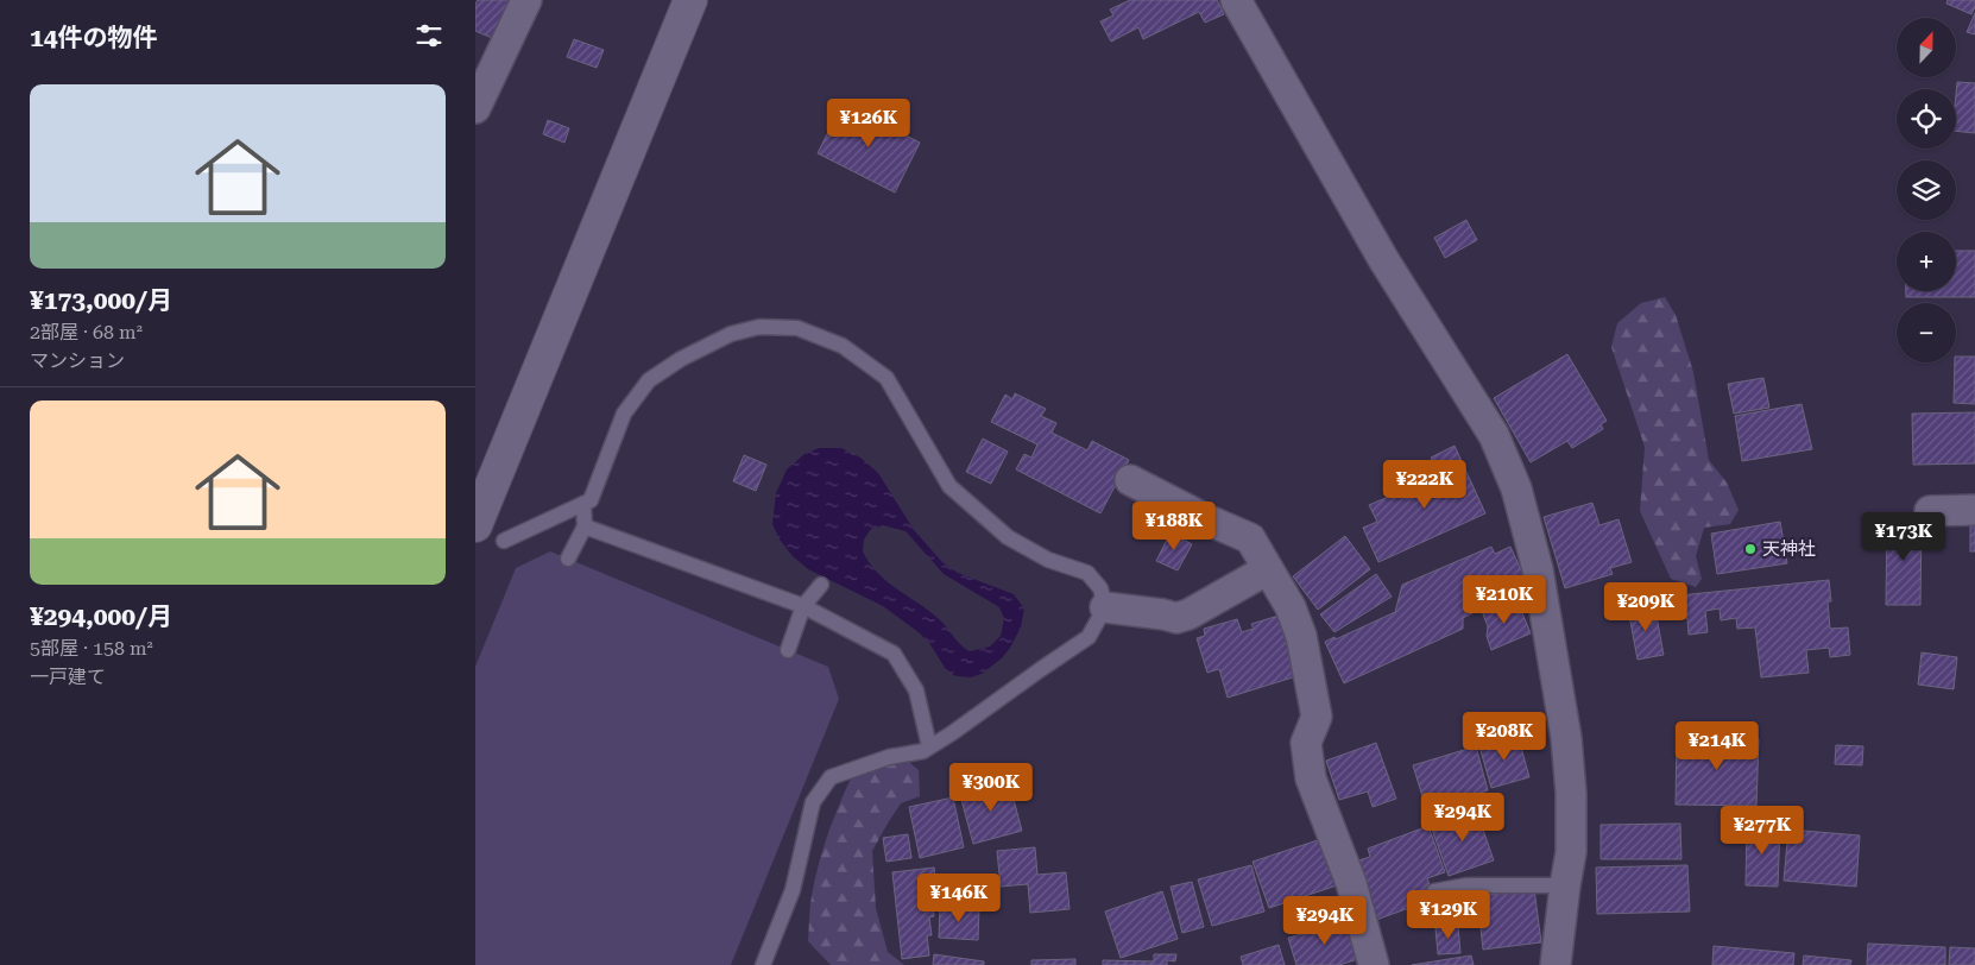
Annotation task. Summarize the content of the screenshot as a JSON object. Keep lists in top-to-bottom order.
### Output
{
  "places": ["天神社"],
  "north": "top",
  "page": {
    "heading": "14件の物件",
    "map_buttons": ["+", "−"],
    "list": [
      {
        "name": "¥173,000/月",
        "note": "2部屋 · 68 m² · マンション"
      },
      {
        "name": "¥294,000/月",
        "note": "5部屋 · 158 m² · 一戸建て"
      }
    ],
    "price": [
      "¥126K",
      "¥222K",
      "¥188K",
      "¥173K",
      "¥210K",
      "¥209K",
      "¥208K",
      "¥214K",
      "¥300K",
      "¥294K",
      "¥277K",
      "¥146K",
      "¥129K",
      "¥294K"
    ]
  }
}
